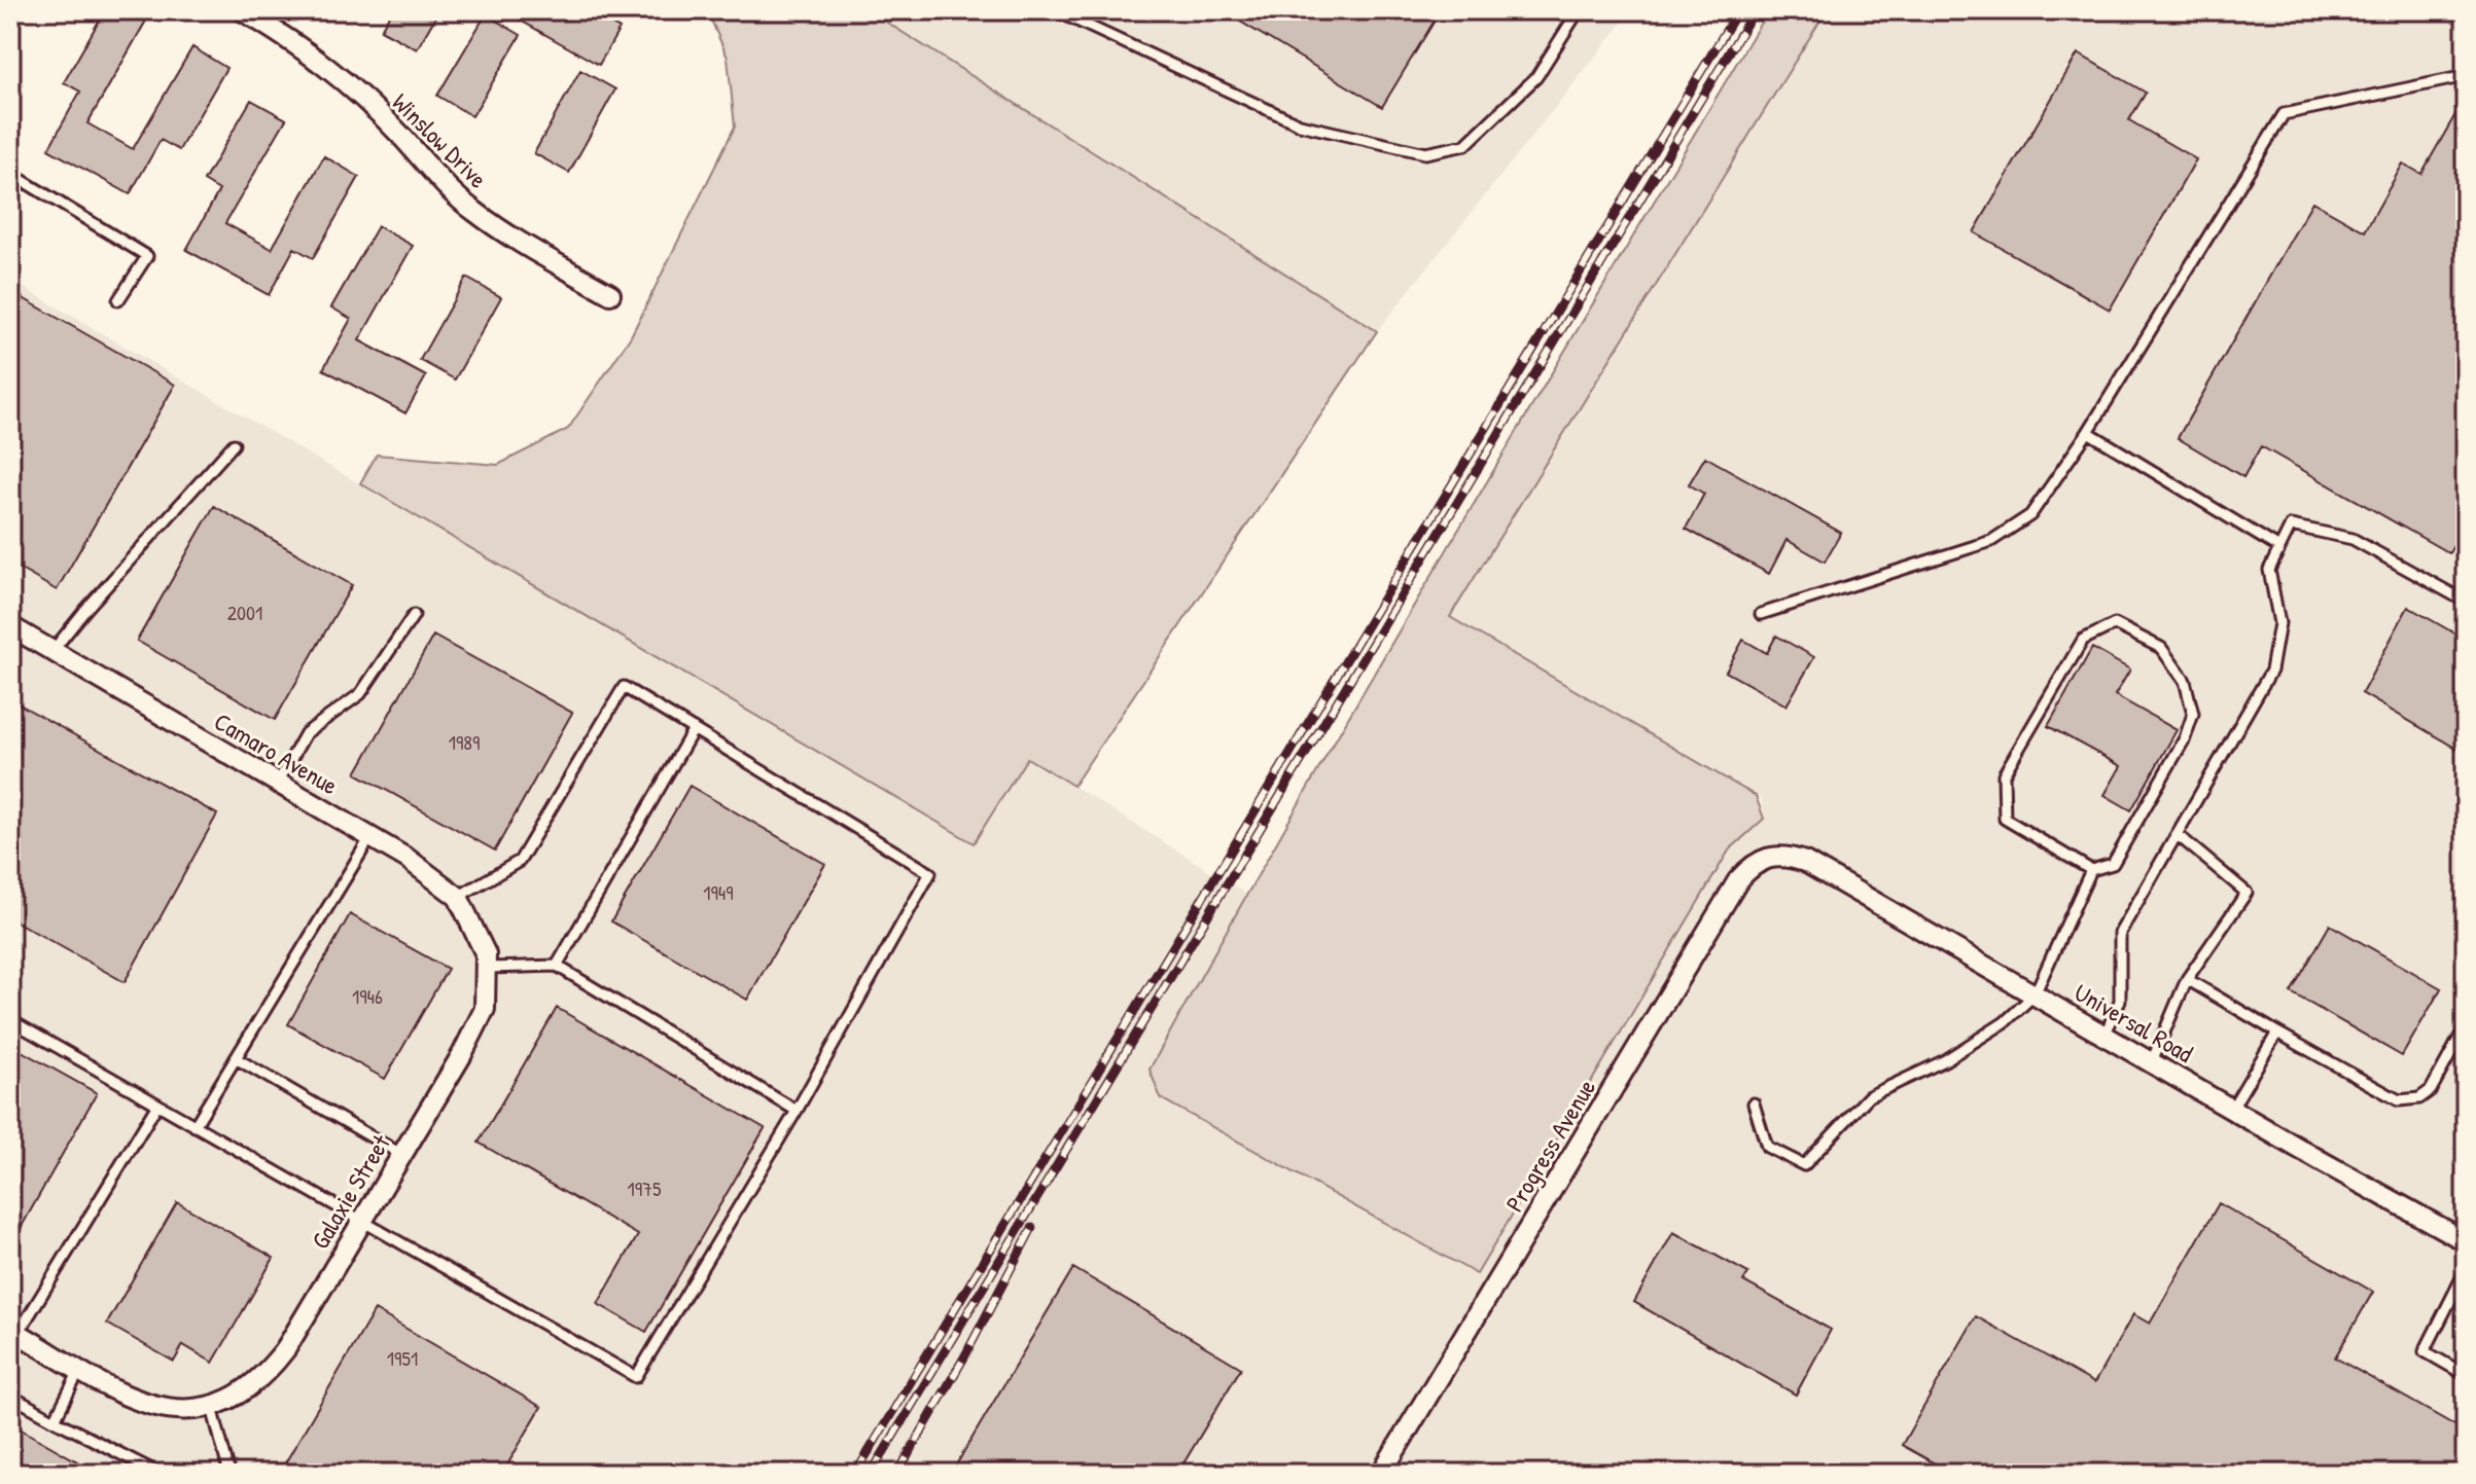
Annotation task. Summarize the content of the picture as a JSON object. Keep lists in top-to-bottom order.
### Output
{
  "streets": {
    "street": [
      "Winslow Drive",
      "Camaro Avenue",
      "Universal Road",
      "Progress Avenue",
      "Galaxie Street"
    ]
  },
  "crossings": [
    ["Camaro Avenue", "Galaxie Street"],
    ["Universal Road", "Progress Avenue"]
  ],
  "house_numbers": [
    "2001",
    "1989",
    "1949",
    "1946",
    "1975",
    "1951"
  ]
}
